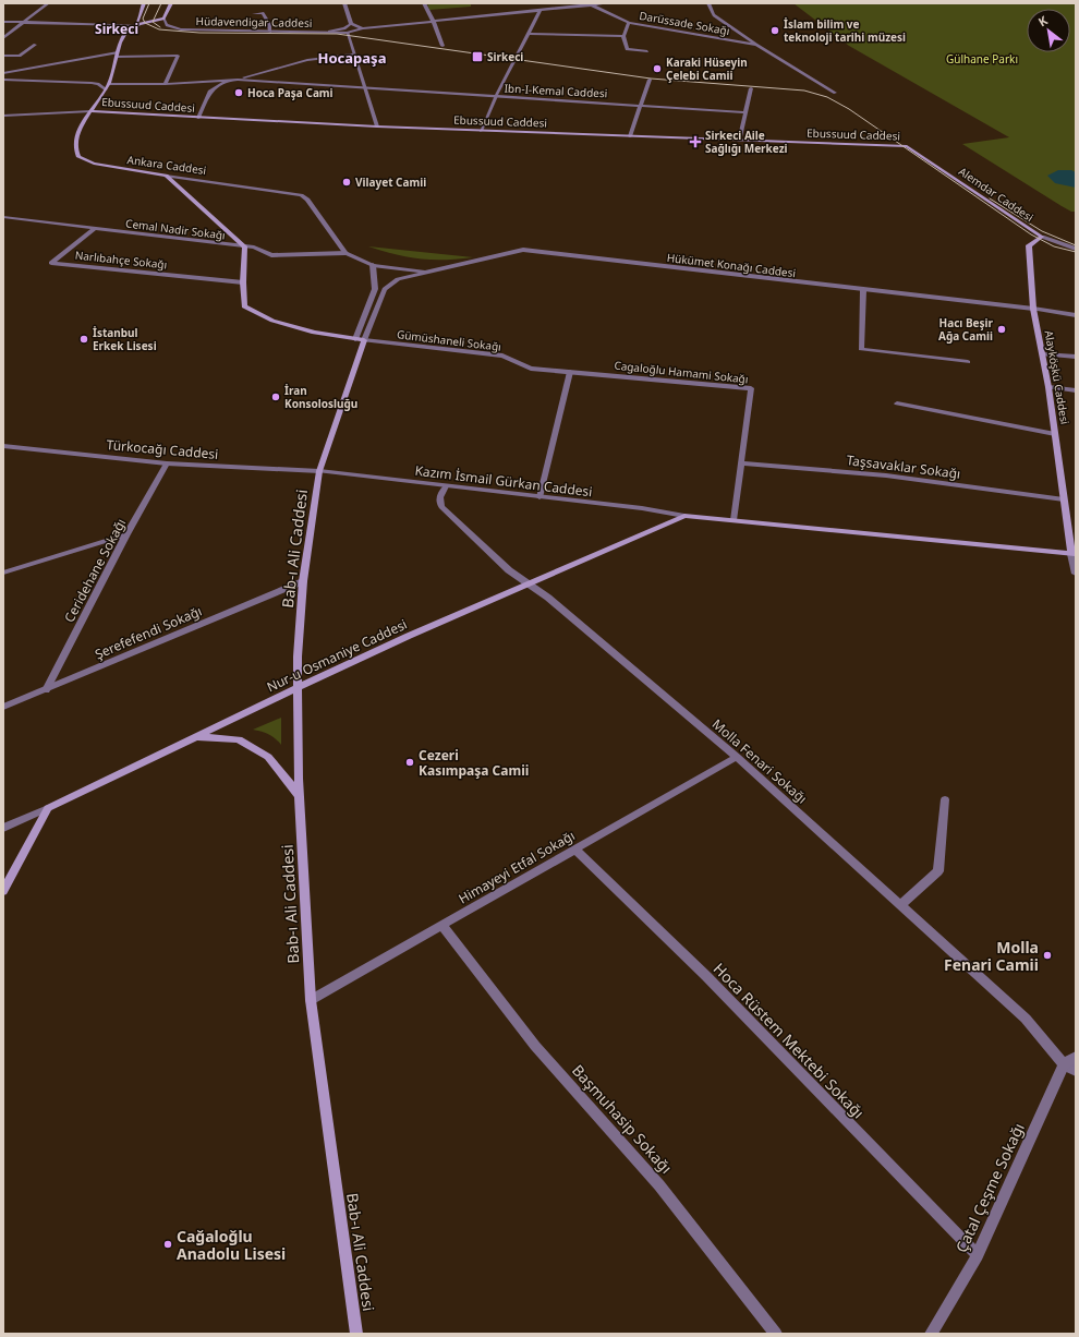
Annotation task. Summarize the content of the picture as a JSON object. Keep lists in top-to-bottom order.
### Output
{
  "streets": {
    "main road": [
      "Ebussuud Caddesi",
      "Ankara Caddesi",
      "Alemdar Caddesi",
      "Alayköşkü Caddesi",
      "Bab-ı Ali Caddesi",
      "Nur-u Osmaniye Caddesi"
    ],
    "street": [
      "Hüdavendigar Caddesi",
      "Darüssade Sokağı",
      "Ibn-I-Kemal Caddesi",
      "Cemal Nadir Sokağı",
      "Narlıbahçe Sokağı",
      "Hükümet Konağı Caddesi",
      "Gümüshaneli Sokağı",
      "Cagaloğlu Hamami Sokağı",
      "Türkocağı Caddesi",
      "Taşsavaklar Sokağı",
      "Kazım İsmail Gürkan Caddesi",
      "Ceridehane Sokağı",
      "Şerefefendi Sokağı",
      "Molla Fenari Sokağı",
      "Himayeyi Etfal Sokağı",
      "Hoca Rüstem Mektebi Sokağı",
      "Başmuhasip Sokağı",
      "Çatal Çeşme Sokağı"
    ]
  },
  "crossings": [
    ["Ebussuud Caddesi", "Ankara Caddesi"],
    ["Ebussuud Caddesi", "Alemdar Caddesi"],
    ["Ankara Caddesi", "Cemal Nadir Sokağı"],
    ["Alemdar Caddesi", "Alayköşkü Caddesi"],
    ["Cemal Nadir Sokağı", "Narlıbahçe Sokağı"],
    ["Hükümet Konağı Caddesi", "Alayköşkü Caddesi"],
    ["Gümüshaneli Sokağı", "Cagaloğlu Hamami Sokağı"],
    ["Cagaloğlu Hamami Sokağı", "Taşsavaklar Sokağı"],
    ["Alayköşkü Caddesi", "Taşsavaklar Sokağı"],
    ["Türkocağı Caddesi", "Kazım İsmail Gürkan Caddesi"],
    ["Türkocağı Caddesi", "Bab-ı Ali Caddesi"],
    ["Türkocağı Caddesi", "Ceridehane Sokağı"],
    ["Kazım İsmail Gürkan Caddesi", "Bab-ı Ali Caddesi"],
    ["Kazım İsmail Gürkan Caddesi", "Nur-u Osmaniye Caddesi"],
    ["Kazım İsmail Gürkan Caddesi", "Molla Fenari Sokağı"],
    ["Bab-ı Ali Caddesi", "Şerefefendi Sokağı"],
    ["Bab-ı Ali Caddesi", "Nur-u Osmaniye Caddesi"],
    ["Bab-ı Ali Caddesi", "Himayeyi Etfal Sokağı"],
    ["Ceridehane Sokağı", "Şerefefendi Sokağı"],
    ["Nur-u Osmaniye Caddesi", "Molla Fenari Sokağı"],
    ["Molla Fenari Sokağı", "Himayeyi Etfal Sokağı"],
    ["Molla Fenari Sokağı", "Çatal Çeşme Sokağı"],
    ["Himayeyi Etfal Sokağı", "Hoca Rüstem Mektebi Sokağı"],
    ["Himayeyi Etfal Sokağı", "Başmuhasip Sokağı"],
    ["Hoca Rüstem Mektebi Sokağı", "Çatal Çeşme Sokağı"]
  ],
  "districts": ["Sirkeci", "Hocapaşa"],
  "parks": ["Gülhane Parkı"],
  "places": {
    "other": [
      "İslam bilim ve teknoloji tarihi müzesi",
      "Karaki Hüseyin Çelebi Camii",
      "Hoca Paşa Cami",
      "Vilayet Camii",
      "Hacı Beşir Ağa Camii",
      "İstanbul Erkek Lisesi",
      "İran Konsolosluğu",
      "Cezeri Kasımpaşa Camii",
      "Molla Fenari Camii",
      "Cağaloğlu Anadolu Lisesi"
    ],
    "transit": ["Sirkeci"],
    "health": ["Sirkeci Aile Sağlığı Merkezi"]
  },
  "north": "top left"
}
